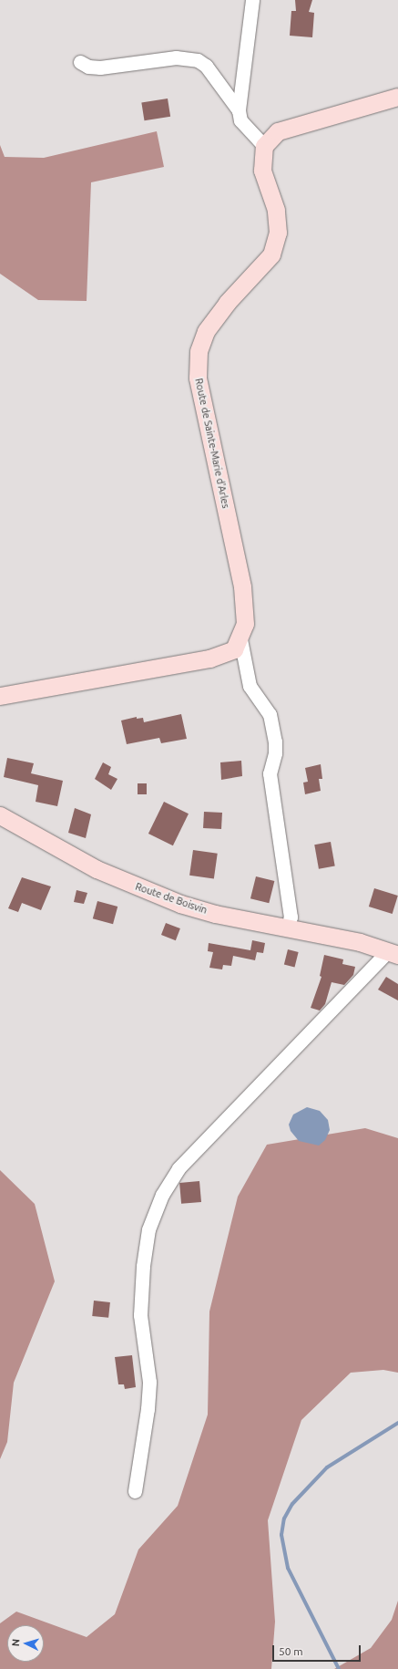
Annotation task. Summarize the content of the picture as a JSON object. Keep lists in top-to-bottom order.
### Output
{
  "streets": {
    "main road": ["Route de Sainte-Marie d'Arles", "Route de Boisvin"]
  },
  "scale_bar": "50 m",
  "north": "left"
}
